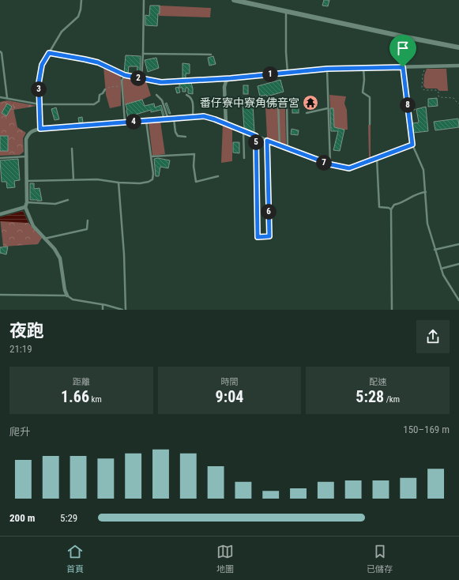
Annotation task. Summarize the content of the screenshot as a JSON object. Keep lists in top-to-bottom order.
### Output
{
  "places": {
    "temple": ["番仔寮中寮角佛音宮"]
  },
  "page": {
    "pins": [
      "1",
      "2",
      "3",
      "8",
      "4",
      "5",
      "7",
      "6"
    ],
    "heading": ["夜跑", "21:19"],
    "stats": [
      ["距離", "1.66 km"],
      ["時間", "9:04"],
      ["配速", "5:28 /km"]
    ],
    "chart": ["爬升", "150–169 m"],
    "list": [
      {
        "name": "200 m",
        "note": "5:29"
      }
    ],
    "tabs": ["首頁", "地圖", "已儲存"]
  }
}
